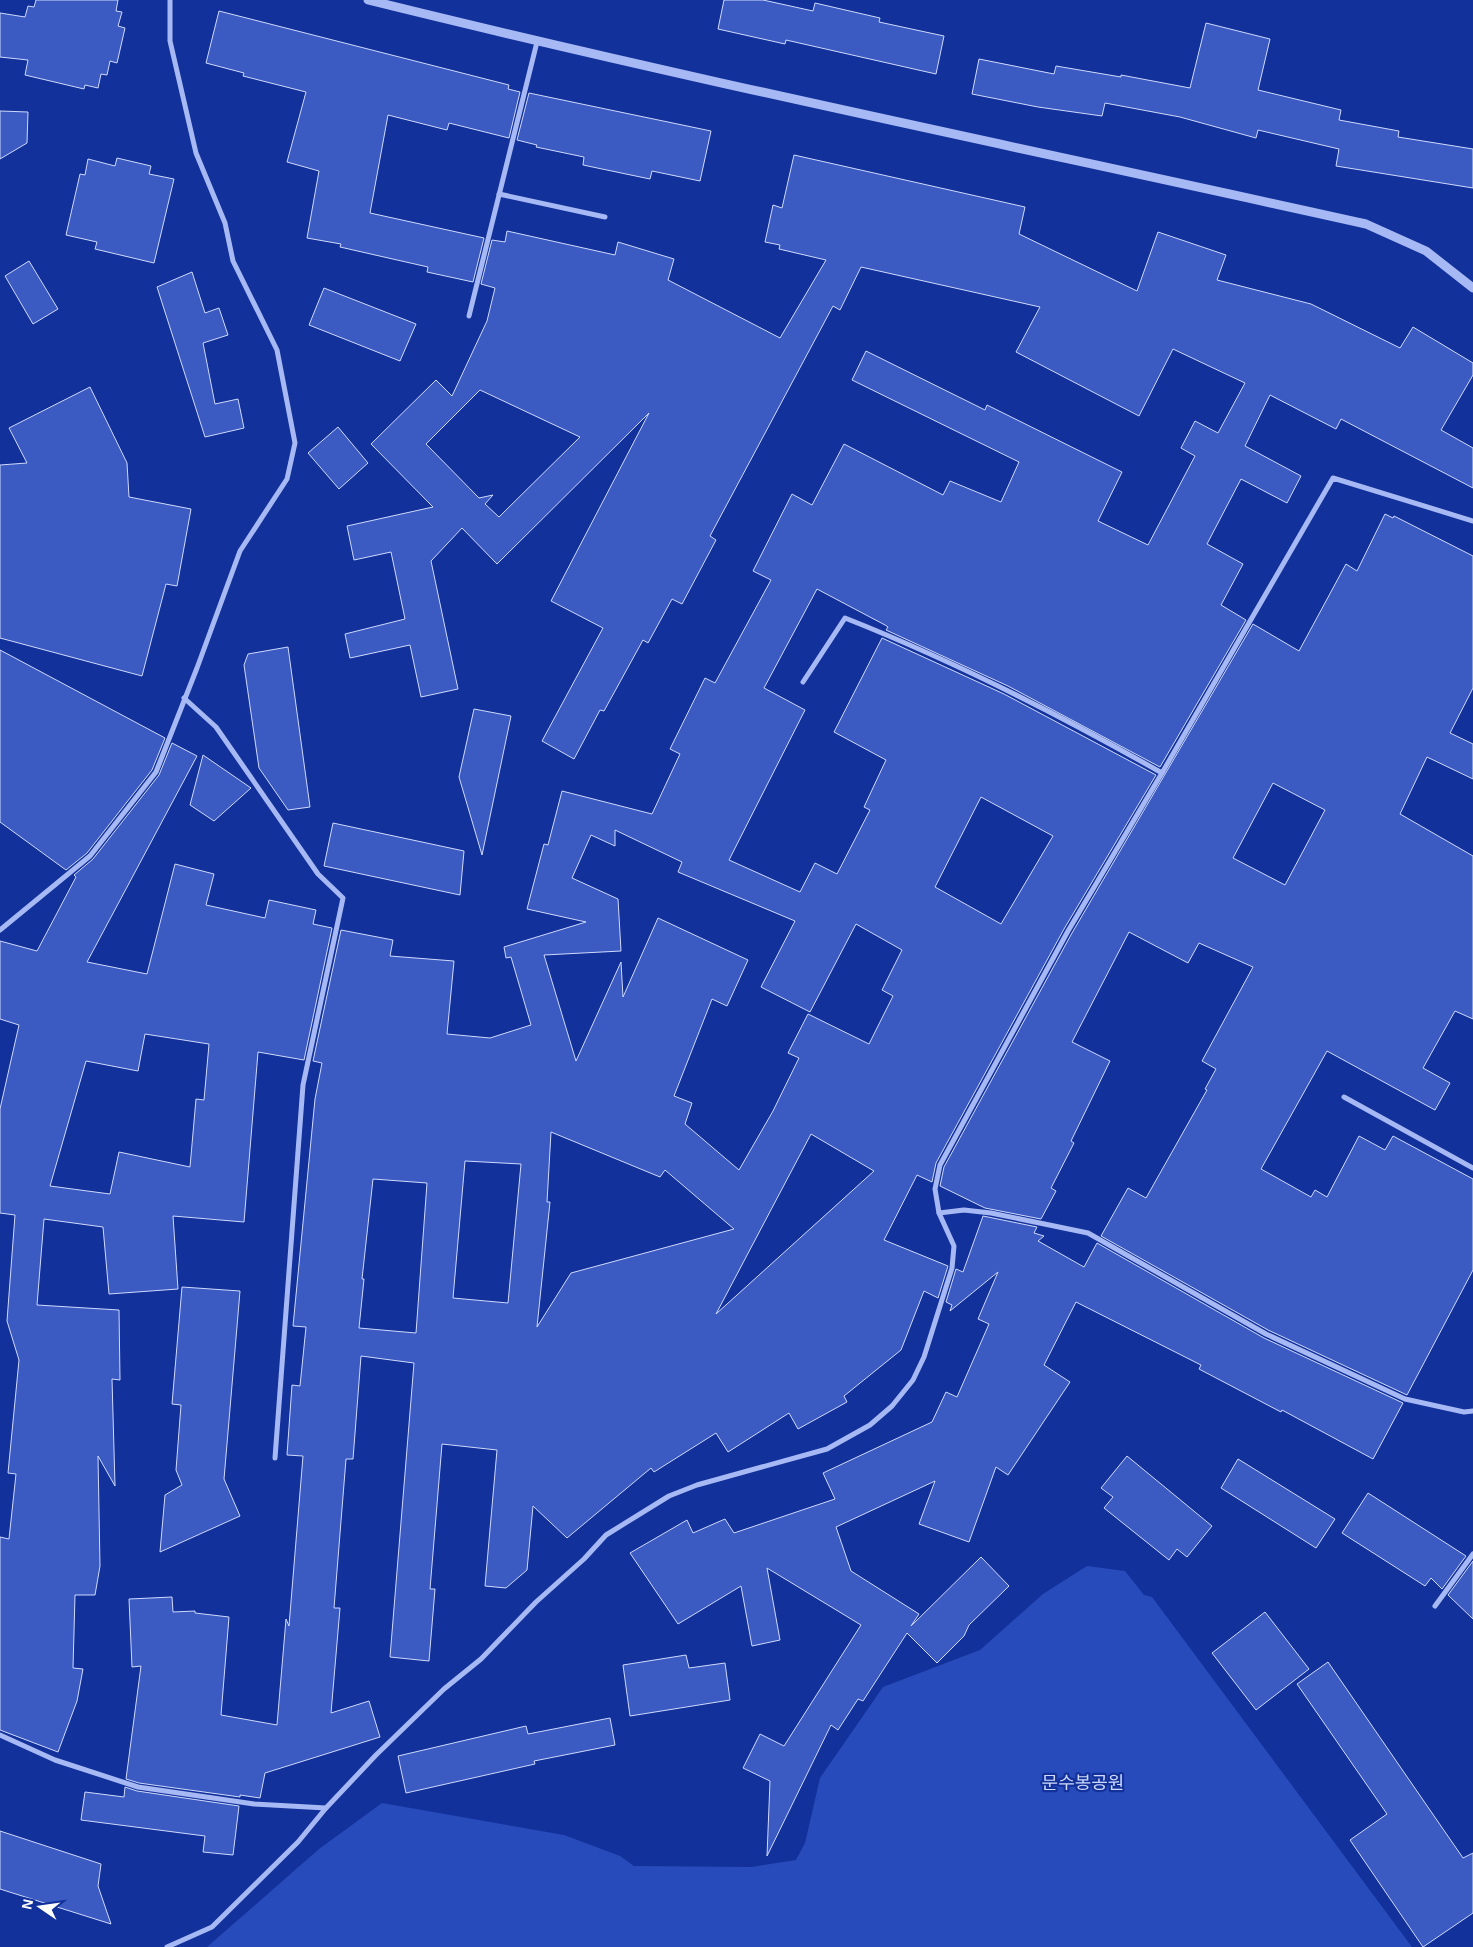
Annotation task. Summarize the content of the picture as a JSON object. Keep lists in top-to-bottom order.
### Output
{
  "parks": ["문수봉공원"],
  "north": "left"
}
